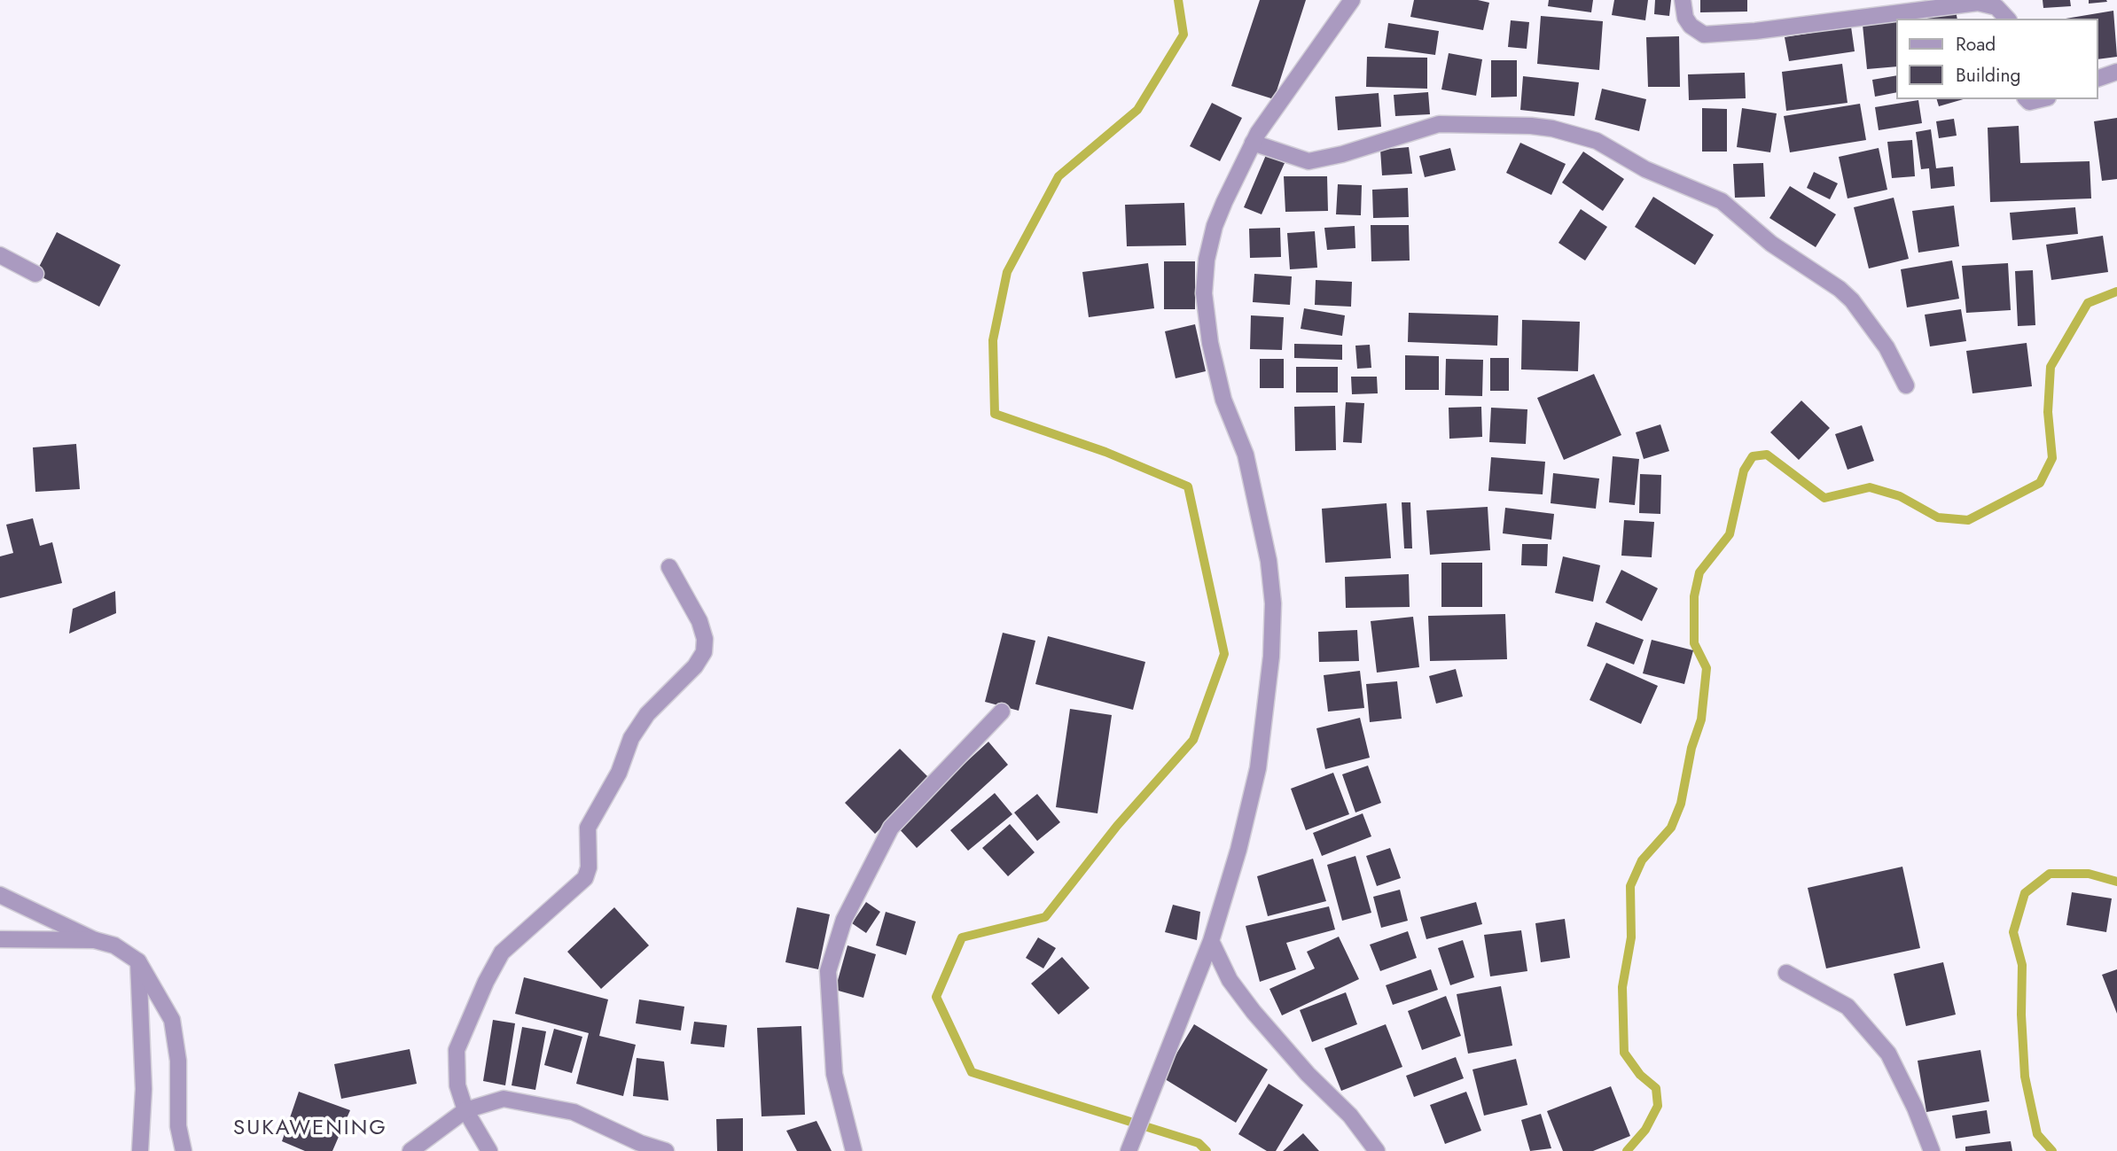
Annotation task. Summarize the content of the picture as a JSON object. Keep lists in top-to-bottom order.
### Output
{
  "districts": ["SUKAWENING"],
  "legend": ["Road", "Building"]
}
